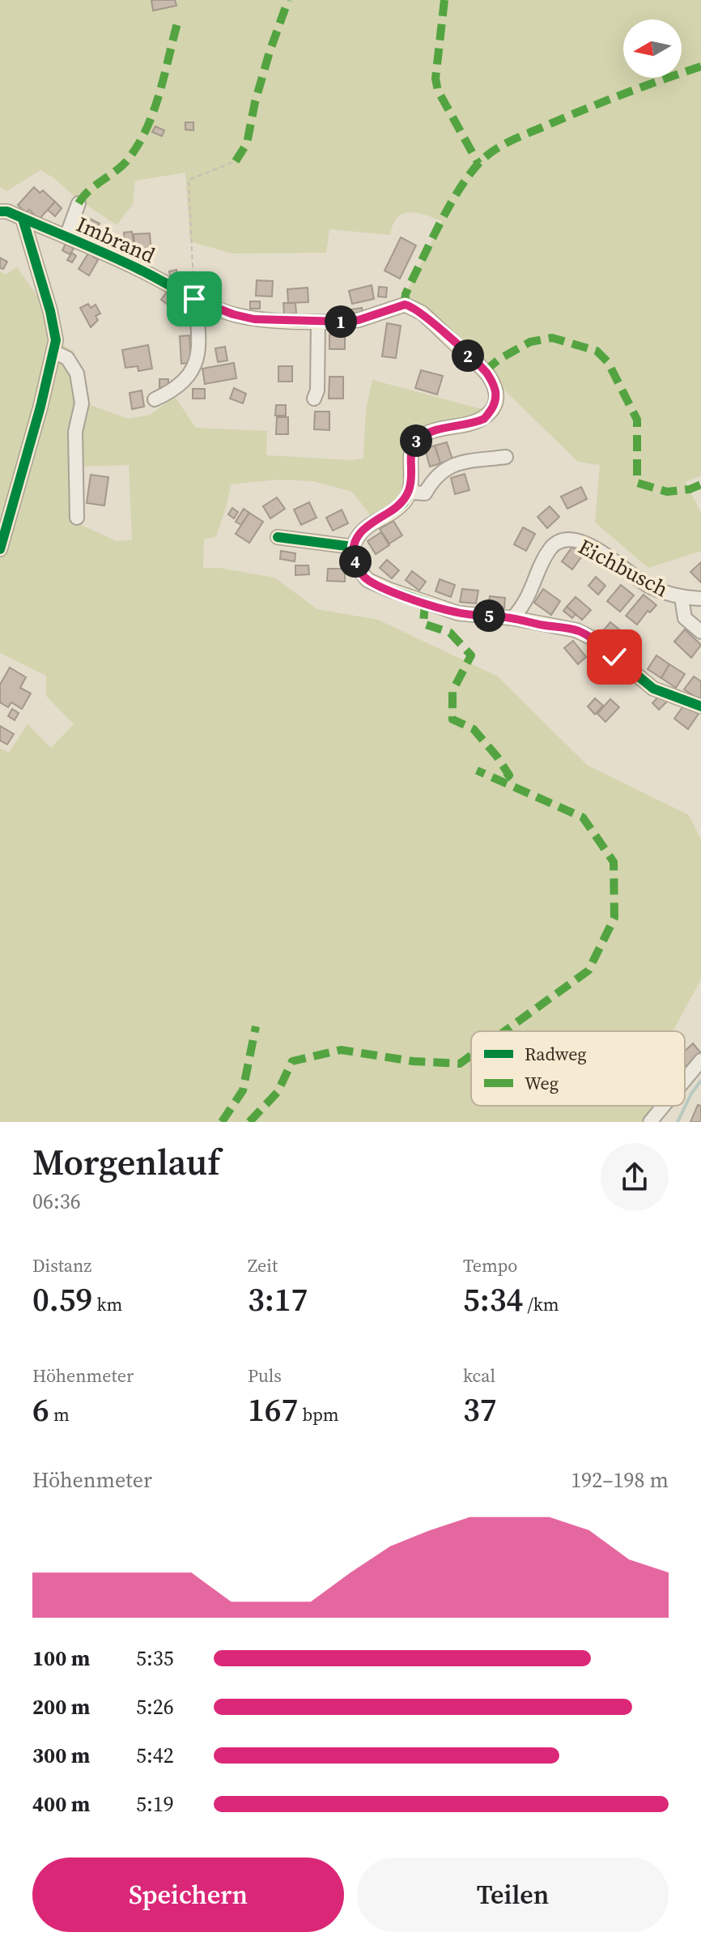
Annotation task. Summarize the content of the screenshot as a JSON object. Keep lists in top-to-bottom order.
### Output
{
  "streets": {
    "street": ["Imbrand", "Eichbusch"]
  },
  "legend": ["Radweg", "Weg"],
  "north": "left",
  "page": {
    "pins": [
      "1",
      "2",
      "3",
      "4",
      "5"
    ],
    "heading": ["Morgenlauf", "06:36"],
    "stats": [
      ["Distanz", "0.59 km"],
      ["Zeit", "3:17"],
      ["Tempo", "5:34 /km"],
      ["Höhenmeter", "6 m"],
      ["Puls", "167 bpm"],
      ["kcal", "37"]
    ],
    "chart": ["Höhenmeter", "192–198 m"],
    "list": [
      {
        "name": "100 m",
        "note": "5:35"
      },
      {
        "name": "200 m",
        "note": "5:26"
      },
      {
        "name": "300 m",
        "note": "5:42"
      },
      {
        "name": "400 m",
        "note": "5:19"
      }
    ],
    "buttons": ["Speichern", "Teilen"]
  }
}
